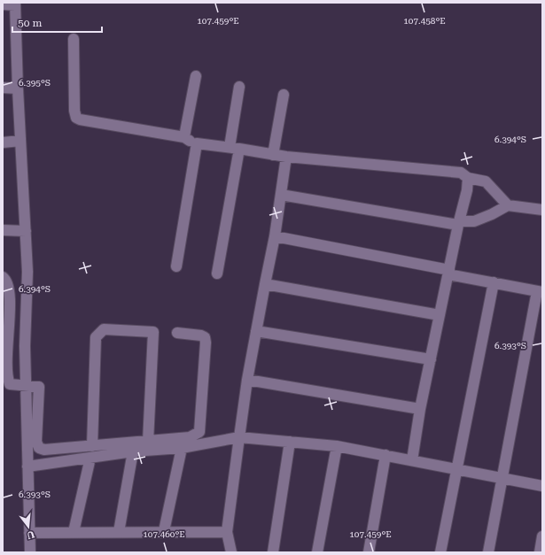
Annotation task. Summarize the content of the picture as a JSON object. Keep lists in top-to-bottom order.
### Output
{
  "scale_bar": "50 m",
  "north": "bottom",
  "coordinates": [
    "107.459°E",
    "107.458°E",
    "6.395°S",
    "6.394°S",
    "6.393°S",
    "107.460°E"
  ]
}
